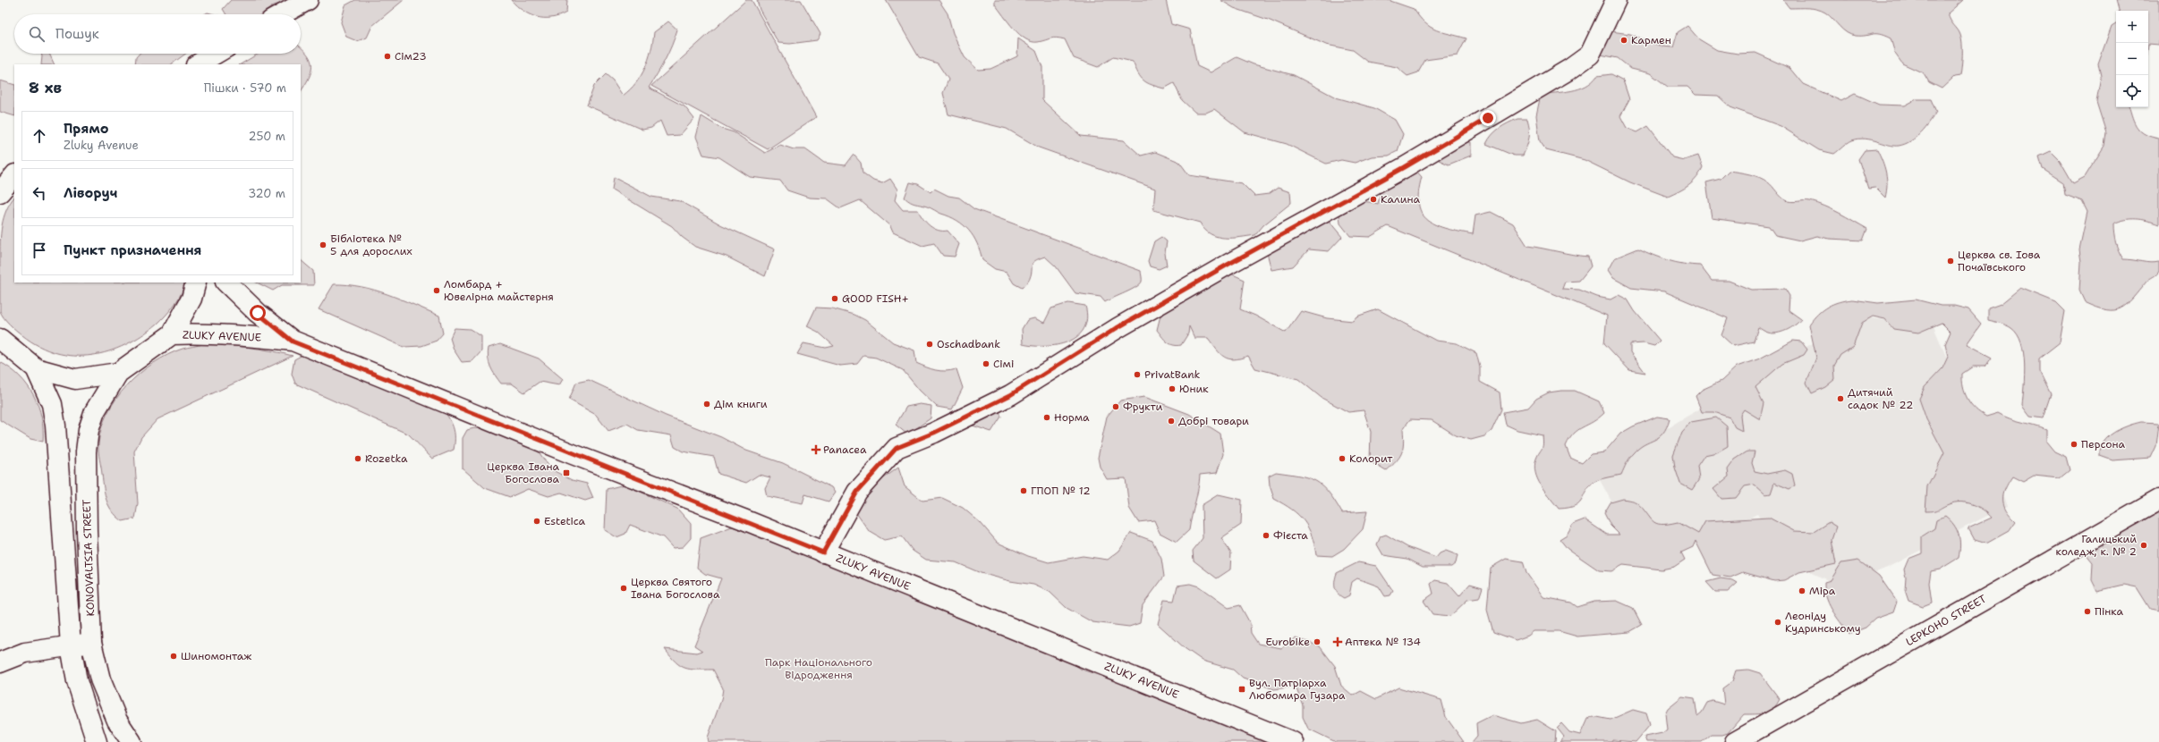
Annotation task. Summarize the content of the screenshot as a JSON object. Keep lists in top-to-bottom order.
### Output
{
  "streets": {
    "main road": ["ZLUKY AVENUE", "KONOVALTSIA STREET", "LEPKOHO STREET"]
  },
  "parks": ["Парк Національного Відродження"],
  "places": {
    "other": [
      "Кармен",
      "Сім23",
      "Калина",
      "Бібліотека № 5 для дорослих",
      "Церква св. Іова Почаївського",
      "Ломбард + Ювелірна майстерня",
      "GOOD FISH+",
      "Oschadbank",
      "Сімі",
      "PrivatBank",
      "Юник",
      "Дитячий садок № 22",
      "Дім книги",
      "Фрукти",
      "Норма",
      "Добрі товари",
      "Персона",
      "Rozetka",
      "Колорит",
      "ГПОП № 12",
      "Estetica",
      "Фієста",
      "Галицький коледж, к. № 2",
      "Церква Святого Івана Богослова",
      "Міра",
      "Пінка",
      "Леоніду Кудринському",
      "Eurobike",
      "Шиномонтаж"
    ],
    "health": ["Panacea", "Аптека № 134"],
    "transit": ["Церква Івана Богослова", "Вул. Патріарха Любомира Гузара"]
  },
  "page": {
    "map_buttons": ["+", "−"],
    "search": "Пошук",
    "heading": ["8 хв", "Пішки · 570 m"],
    "list": [
      ["Прямо", "Zluky Avenue", "250 m"],
      ["Ліворуч", "320 m"],
      "Пункт призначення"
    ]
  }
}
